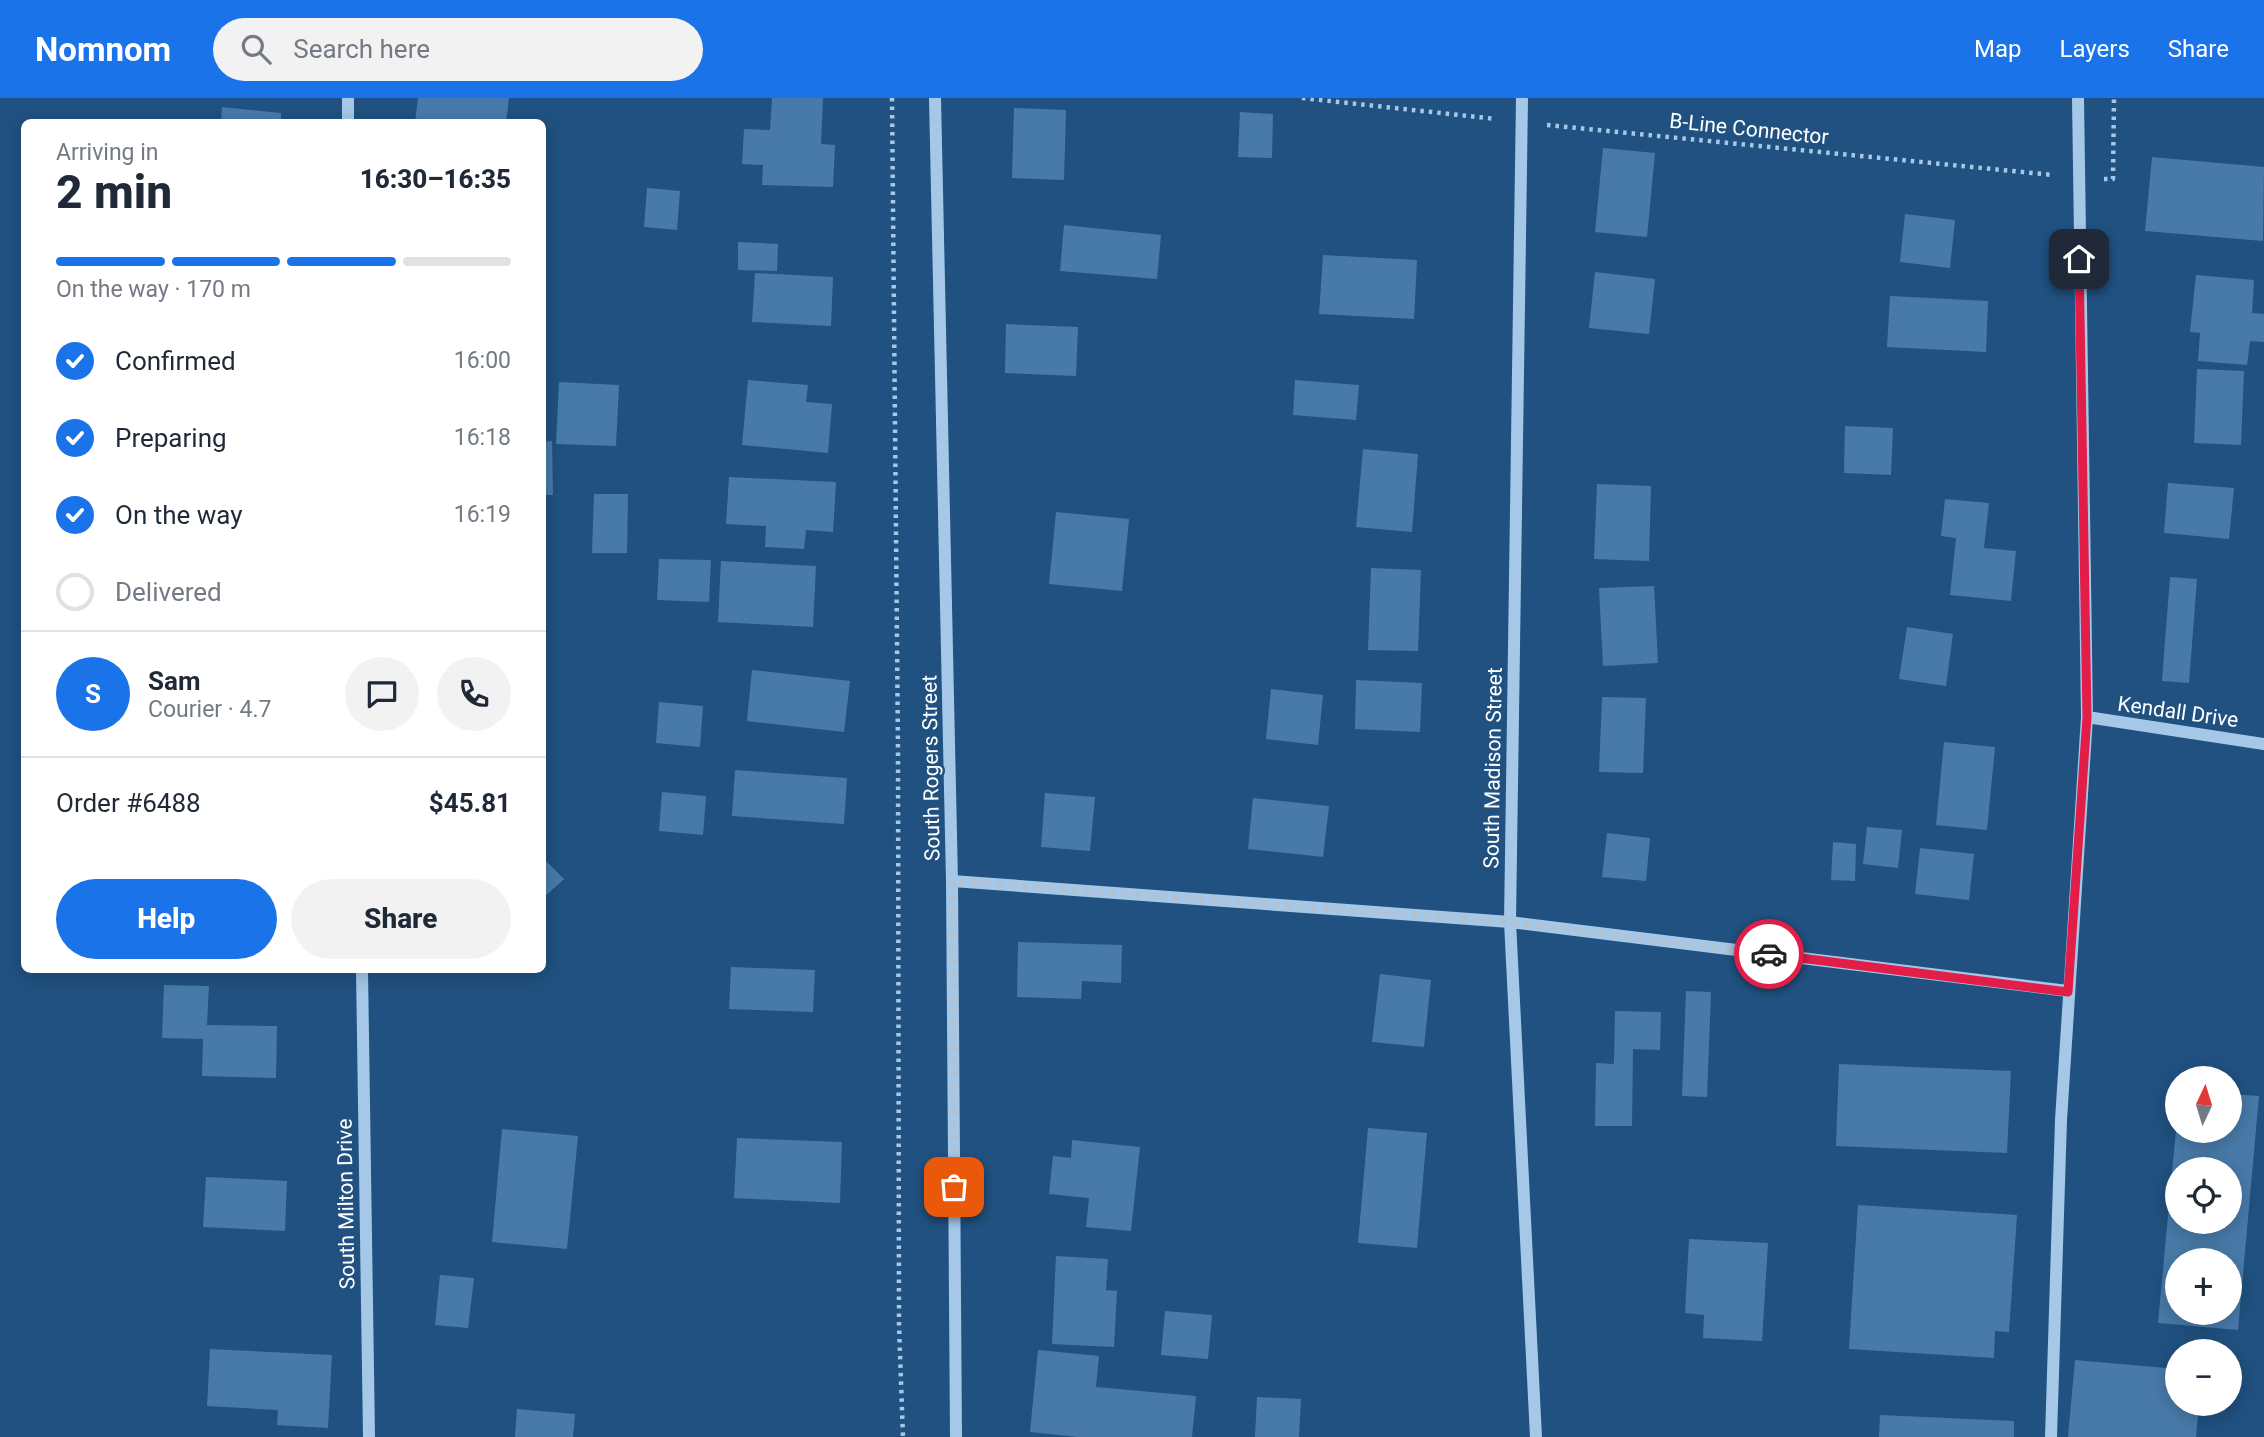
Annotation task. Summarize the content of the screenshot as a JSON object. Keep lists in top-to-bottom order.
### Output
{
  "streets": {
    "street": [
      "Kendall Drive",
      "South Rogers Street",
      "South Madison Street",
      "South Milton Drive"
    ],
    "path": ["B-Line Connector"]
  },
  "crossings": [
    ["B-Line Connector", "South Madison Street"]
  ],
  "north": "top",
  "page": {
    "header": "Nomnom",
    "search": "Search here",
    "nav": ["Map", "Layers", "Share"],
    "heading": ["2 min", "Arriving in", "16:30–16:35"],
    "panel": [
      "Sam",
      "Courier · 4.7",
      "Order #6488",
      "$45.81"
    ],
    "bar": "On the way · 170 m",
    "list": [
      ["Confirmed", "16:00"],
      ["Preparing", "16:18"],
      ["On the way", "16:19"],
      "Delivered"
    ],
    "round": "S",
    "buttons": ["Help", "Share"],
    "map_buttons": ["+", "−"]
  }
}
